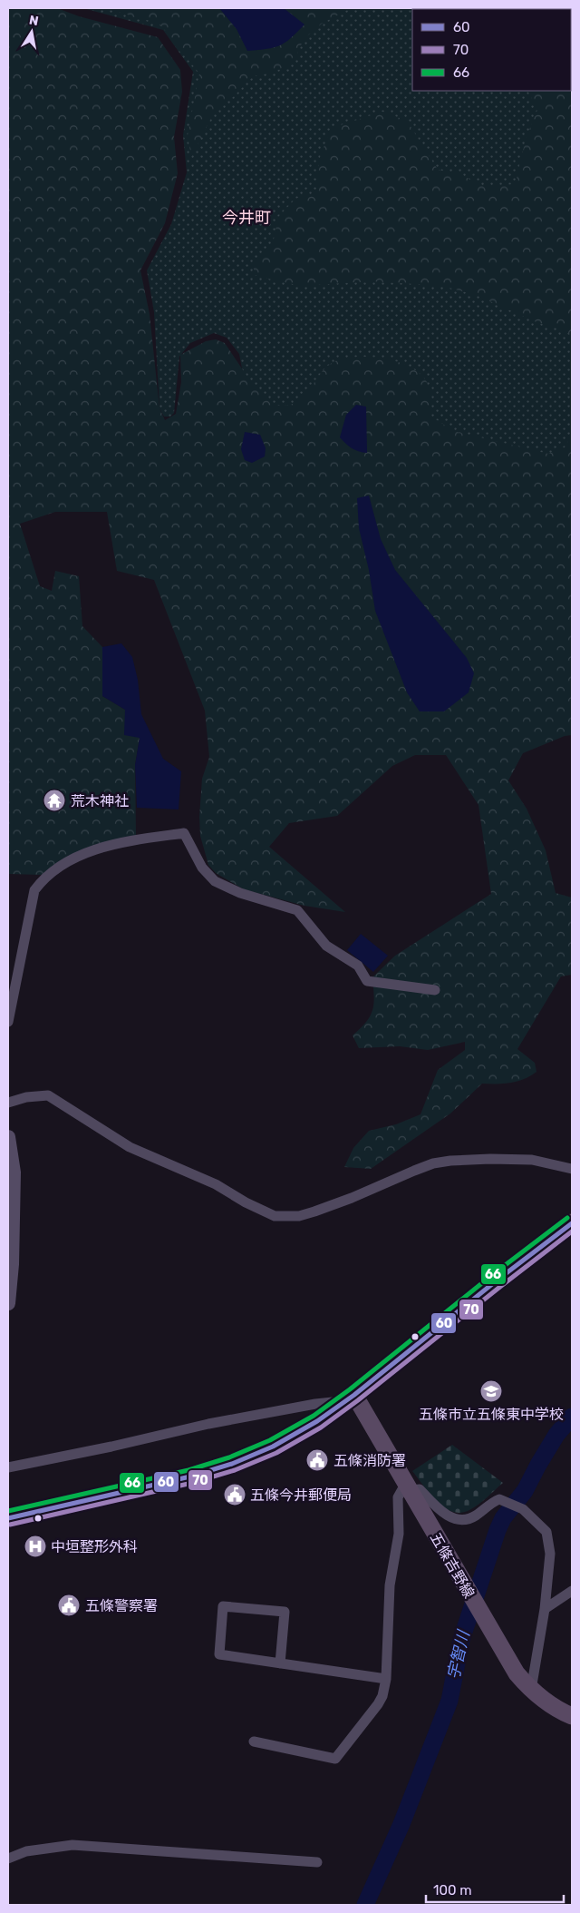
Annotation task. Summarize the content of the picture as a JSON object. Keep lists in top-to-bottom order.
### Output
{
  "streets": {
    "main road": ["五條吉野線"]
  },
  "districts": ["今井町"],
  "water": ["宇智川"],
  "places": {
    "temple": ["荒木神社"],
    "school or university": ["五條市立五條東中学校"],
    "public building": ["五條消防署", "五條今井郵便局", "五條警察署"],
    "hospital": ["中垣整形外科"]
  },
  "lines": ["transit line 66", "transit line 60", "transit line 70"],
  "legend": ["60", "70", "66"],
  "scale_bar": "100 m",
  "north": "top"
}
